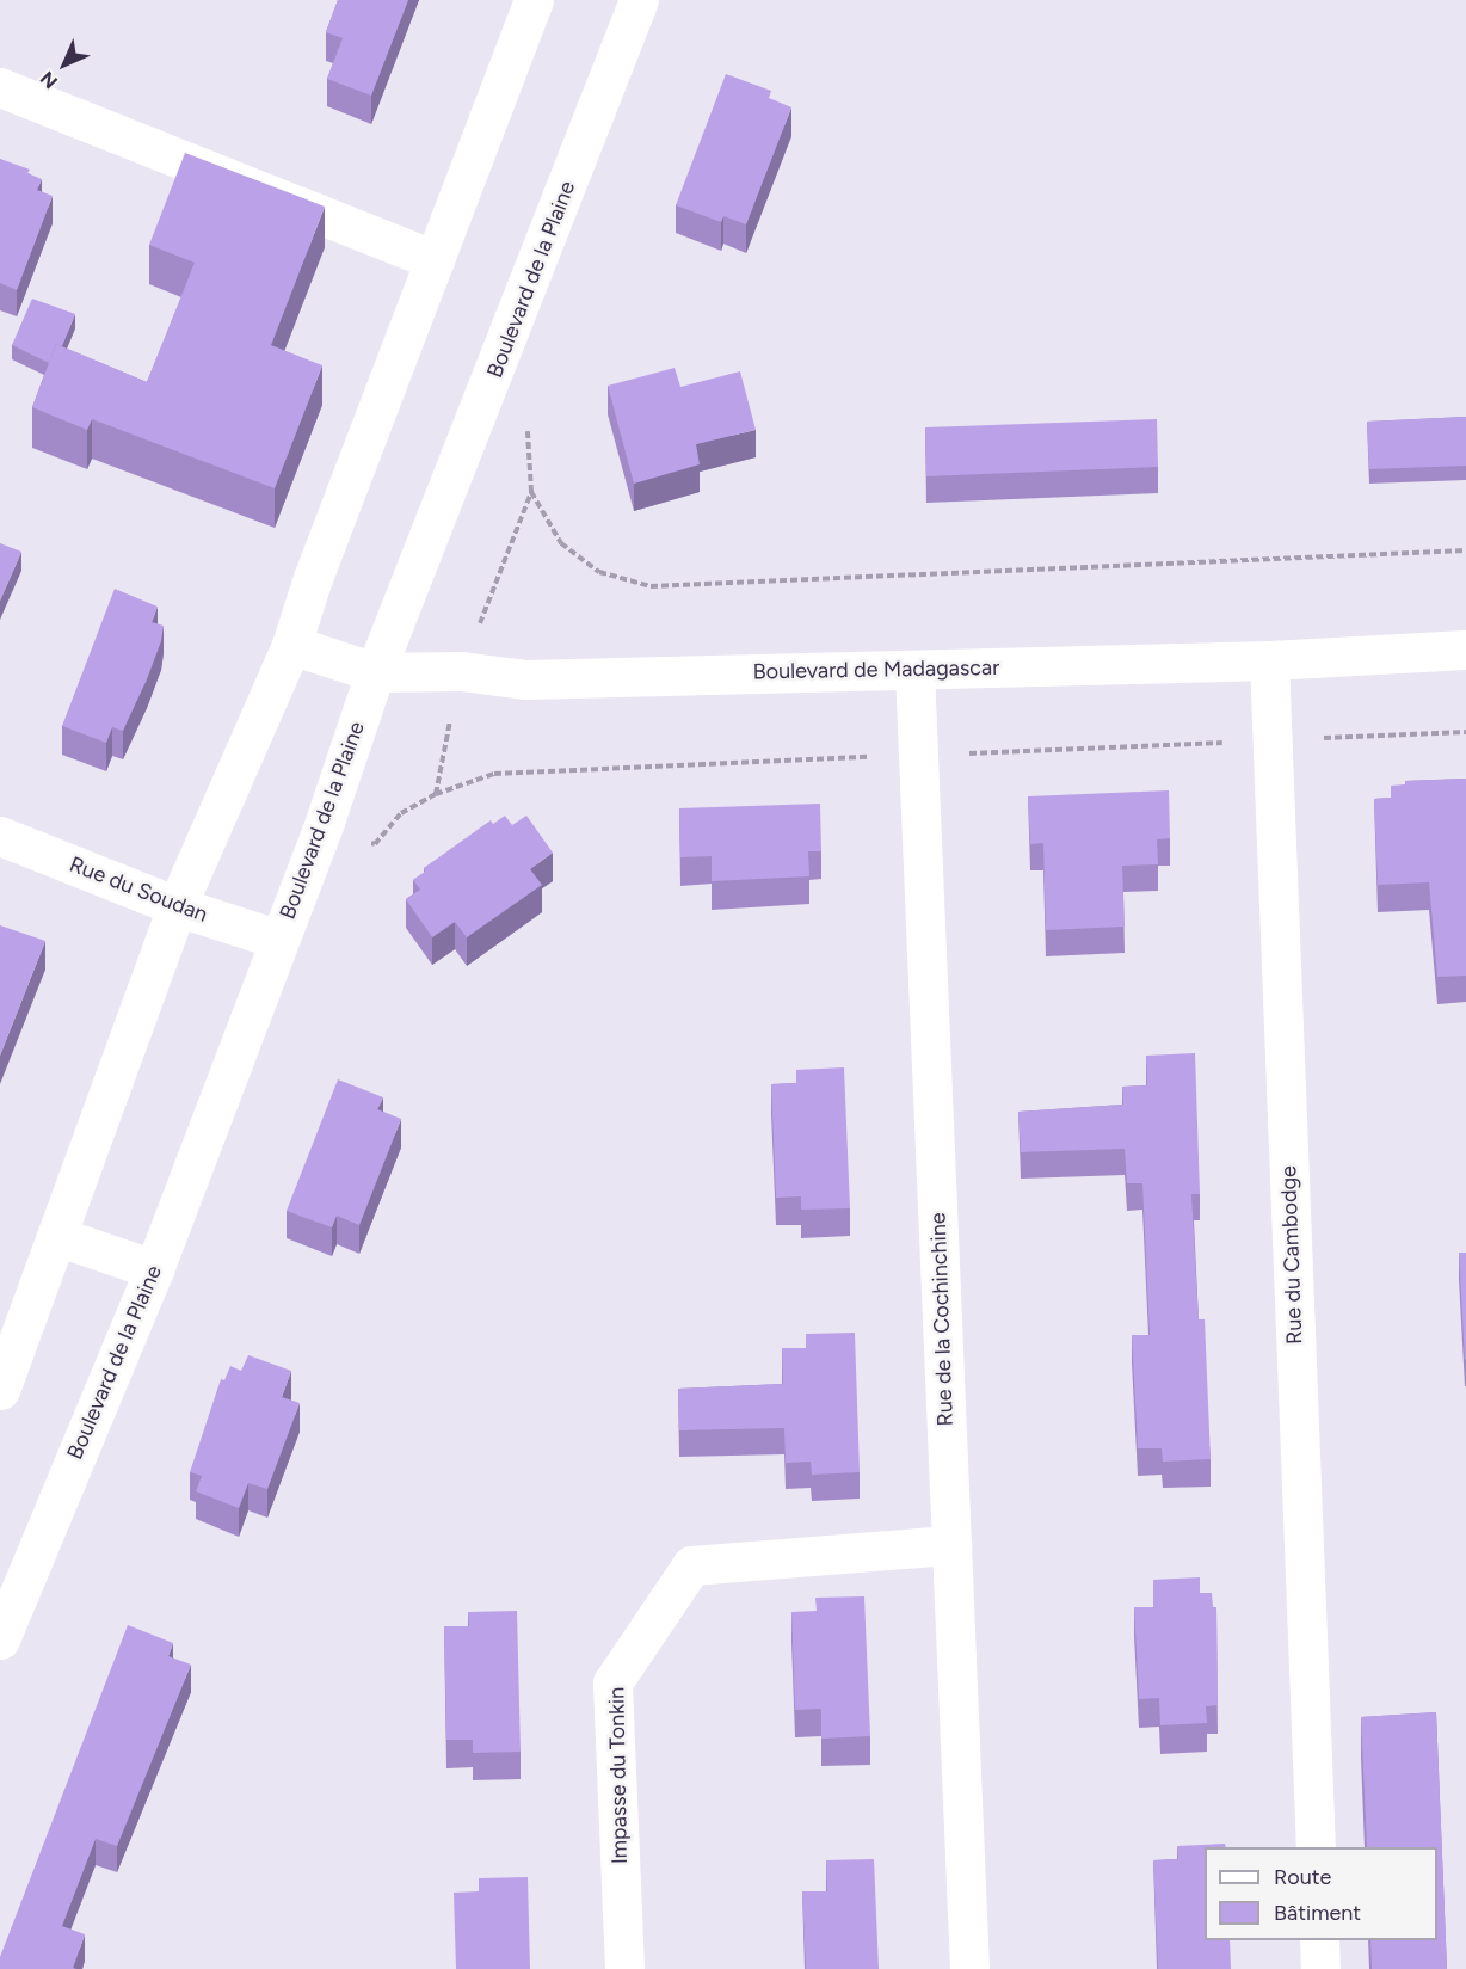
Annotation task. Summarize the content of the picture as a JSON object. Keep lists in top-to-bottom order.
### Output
{
  "streets": {
    "street": [
      "Boulevard de la Plaine",
      "Boulevard de Madagascar",
      "Rue du Soudan",
      "Rue du Cambodge",
      "Rue de la Cochinchine",
      "Impasse du Tonkin"
    ]
  },
  "crossings": [
    ["Boulevard de la Plaine", "Boulevard de Madagascar"],
    ["Boulevard de la Plaine", "Rue du Soudan"],
    ["Boulevard de Madagascar", "Rue du Cambodge"],
    ["Boulevard de Madagascar", "Rue de la Cochinchine"],
    ["Rue de la Cochinchine", "Impasse du Tonkin"]
  ],
  "legend": ["Route", "Bâtiment"],
  "north": "bottom left"
}
